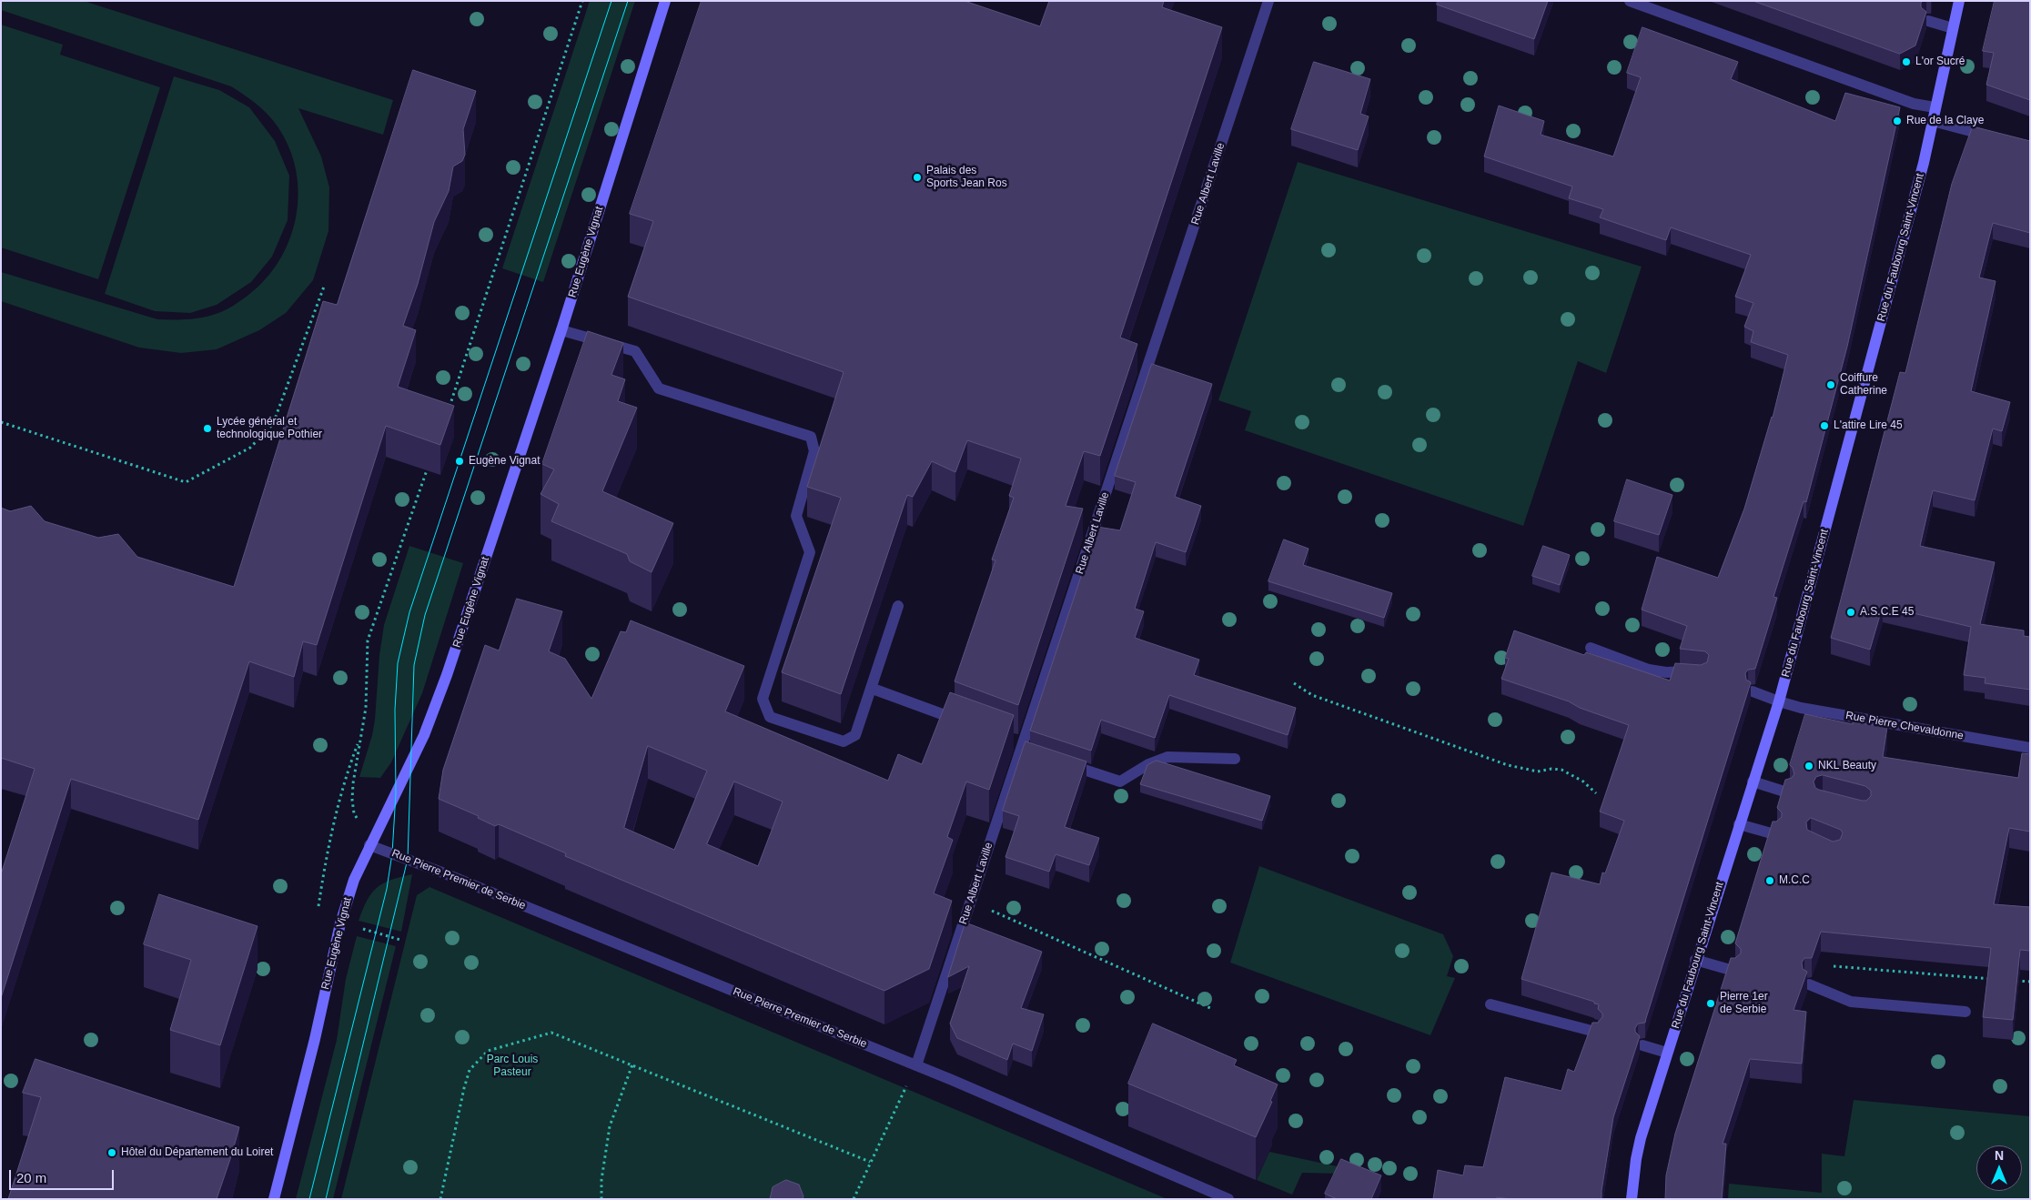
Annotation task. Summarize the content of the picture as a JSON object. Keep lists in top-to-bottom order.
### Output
{
  "streets": {
    "main road": ["Rue du Faubourg Saint-Vincent", "Rue Eugène Vignat"],
    "street": ["Rue Albert Laville", "Rue Pierre Chevaldonne", "Rue Pierre Premier de Serbie"]
  },
  "crossings": [
    ["Rue Albert Laville", "Rue Pierre Premier de Serbie"],
    ["Rue du Faubourg Saint-Vincent", "Rue Pierre Chevaldonne"],
    ["Rue Eugène Vignat", "Rue Pierre Premier de Serbie"]
  ],
  "parks": ["Parc Louis Pasteur"],
  "places": [
    "L'or Sucré",
    "Rue de la Claye",
    "Palais des Sports Jean Ros",
    "Coiffure Catherine",
    "L'attire Lire 45",
    "Lycée général et technologique Pothier",
    "Eugène Vignat",
    "A.S.C.E 45",
    "NKL Beauty",
    "M.C.C",
    "Pierre 1er de Serbie",
    "Hôtel du Département du Loiret"
  ],
  "scale_bar": "20 m",
  "north": "top"
}
